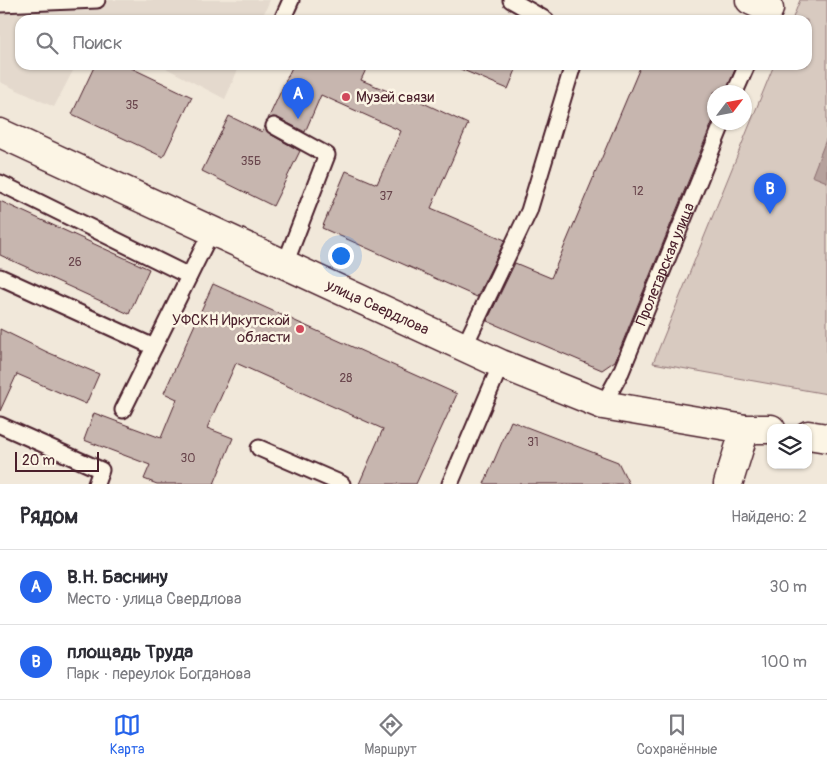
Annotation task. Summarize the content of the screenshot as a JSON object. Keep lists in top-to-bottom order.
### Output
{
  "streets": {
    "street": ["улица Свердлова"],
    "lane": ["Пролетарская улица"]
  },
  "crossings": [
    ["Пролетарская улица", "улица Свердлова"]
  ],
  "places": ["Музей связи", "УФСКН Иркутской области"],
  "house_numbers": [
    "35",
    "35Б",
    "12",
    "37",
    "26",
    "28",
    "31",
    "30"
  ],
  "scale_bar": "20 m",
  "north": "top right",
  "page": {
    "search": "Поиск",
    "pins": ["A", "B"],
    "scale": "20 m",
    "heading": ["Рядом", "Найдено: 2"],
    "list": [
      {
        "mark": "A",
        "name": "В.Н. Баснину",
        "note": "Место · улица Свердлова",
        "value": "30 m"
      },
      {
        "mark": "B",
        "name": "площадь Труда",
        "note": "Парк · переулок Богданова",
        "value": "100 m"
      }
    ],
    "nav": ["Карта", "Маршрут", "Сохранённые"]
  }
}
